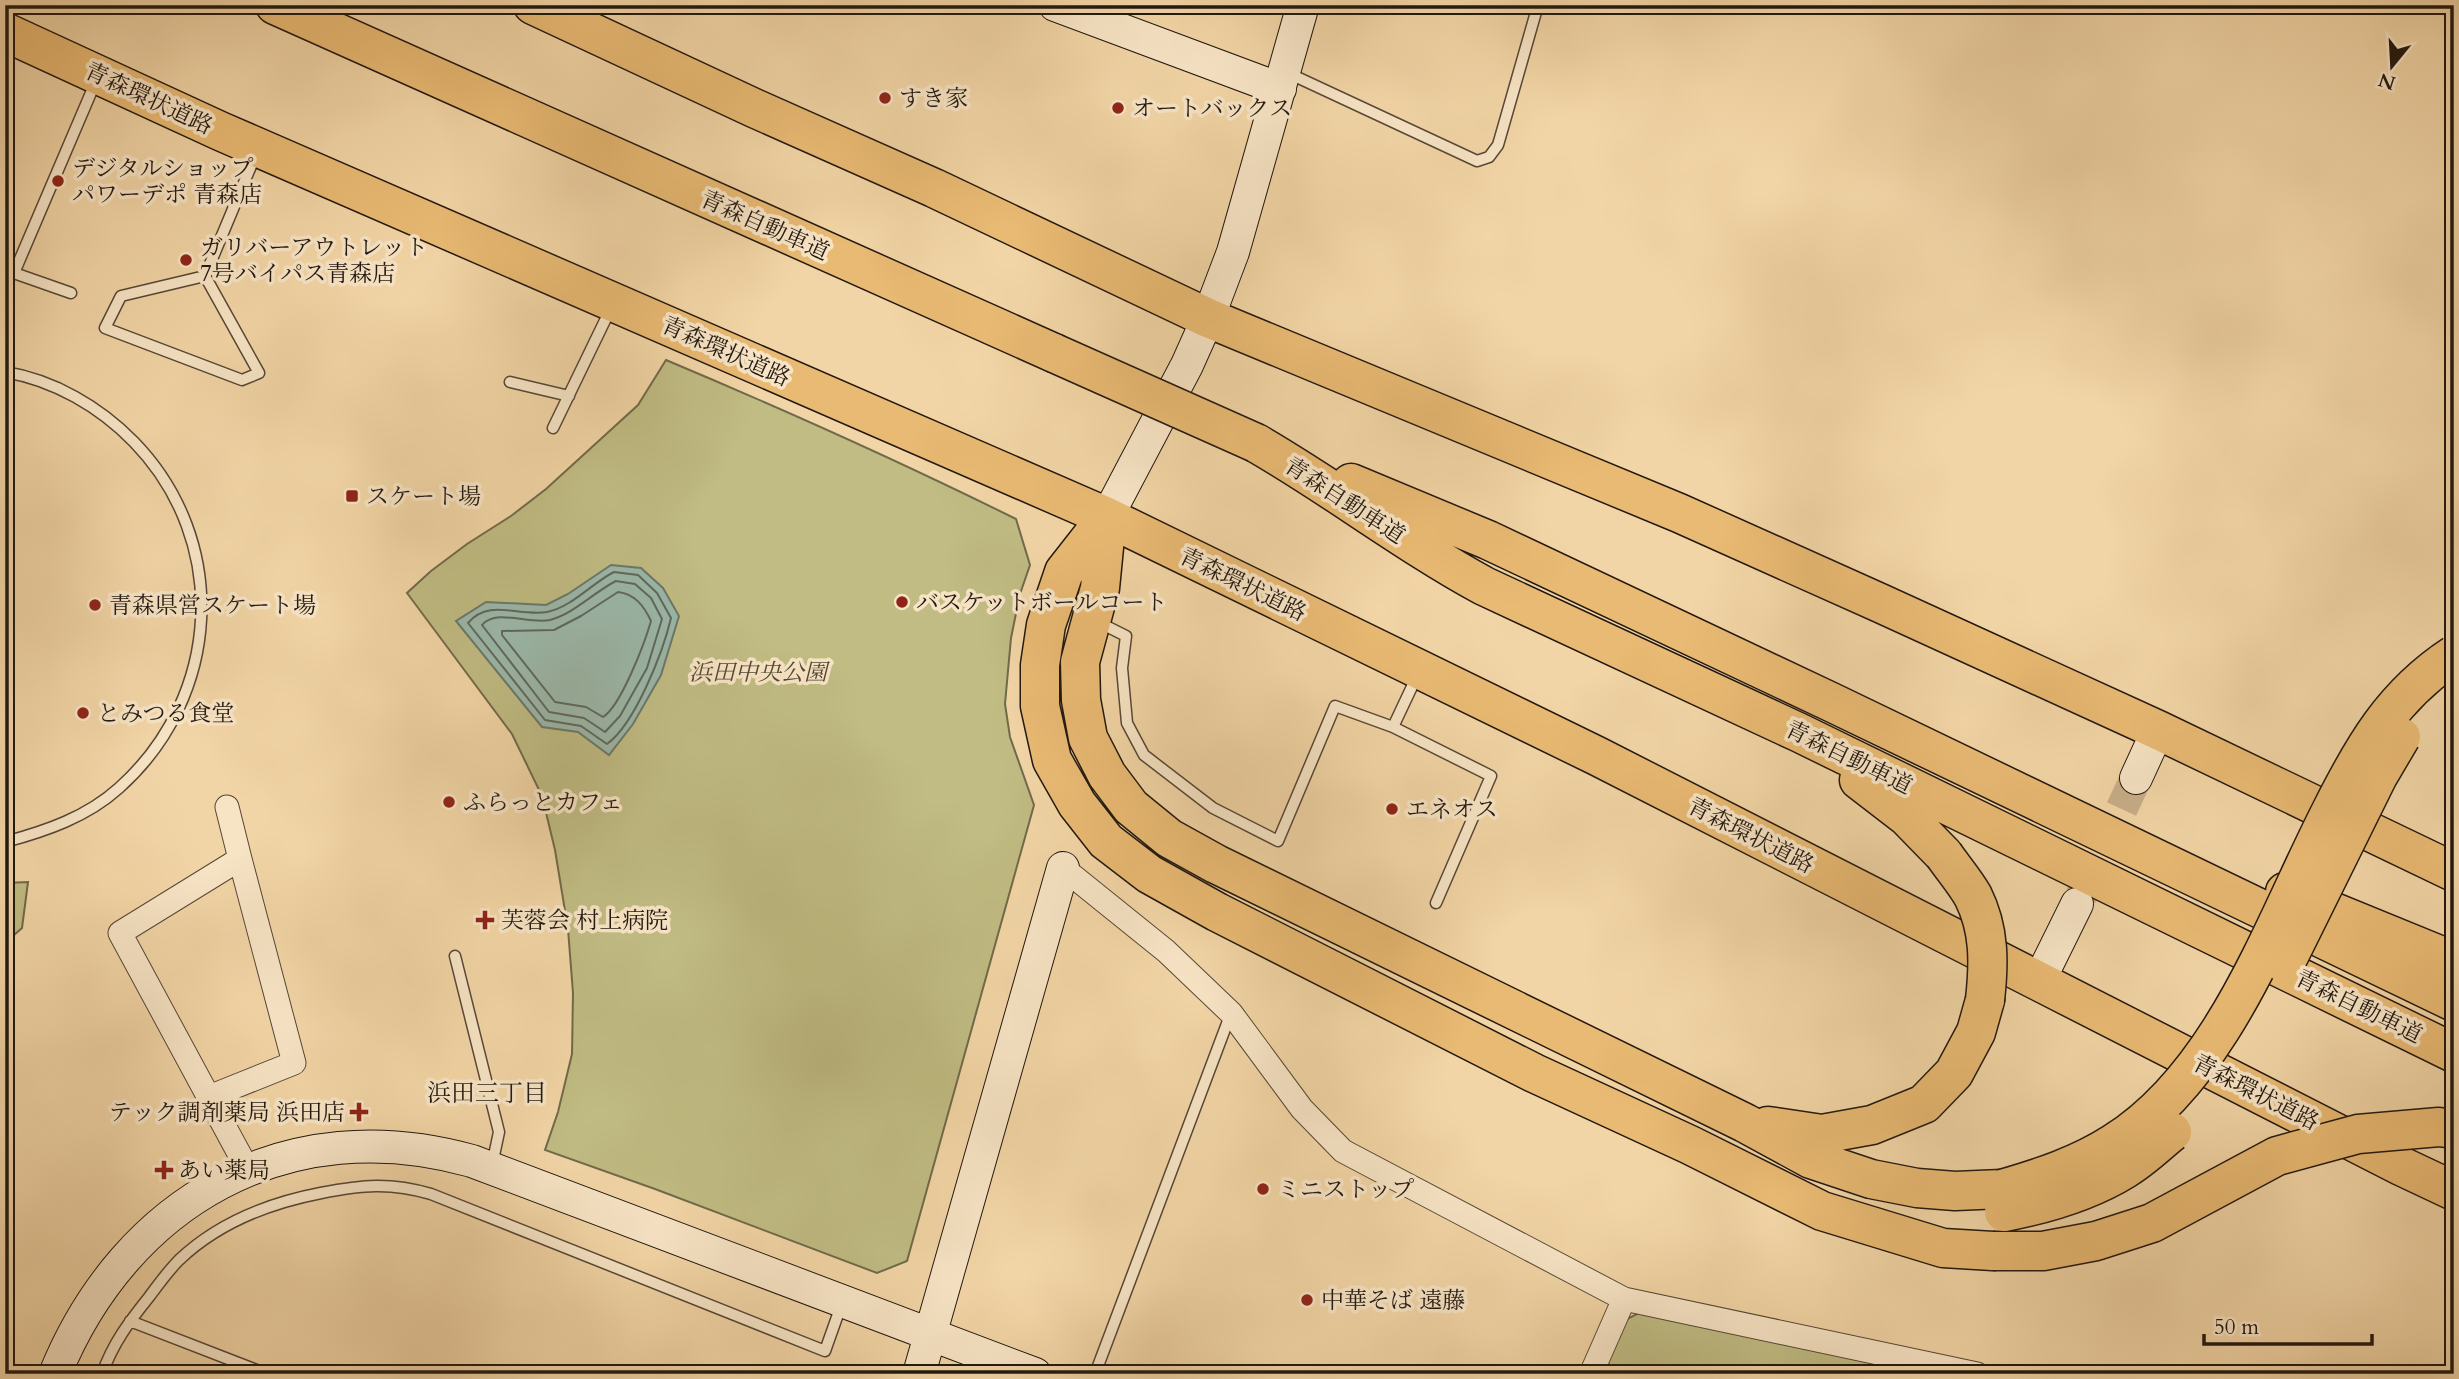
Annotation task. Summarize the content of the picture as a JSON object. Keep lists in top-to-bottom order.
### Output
{
  "streets": {
    "highway": ["青森環状道路", "青森自動車道"]
  },
  "districts": ["浜田三丁目"],
  "parks": ["浜田中央公園"],
  "places": {
    "other": [
      "すき家",
      "オートバックス",
      "デジタルショップ パワーデポ 青森店",
      "ガリバーアウトレット 7号バイパス青森店",
      "バスケットボールコート",
      "青森県営スケート場",
      "とみつる食堂",
      "ふらっとカフェ",
      "エネオス",
      "ミニストップ",
      "中華そば 遠藤"
    ],
    "transit": ["スケート場"],
    "health": ["芙蓉会 村上病院", "テック調剤薬局 浜田店", "あい薬局"]
  },
  "scale_bar": "50 m",
  "north": "bottom"
}
